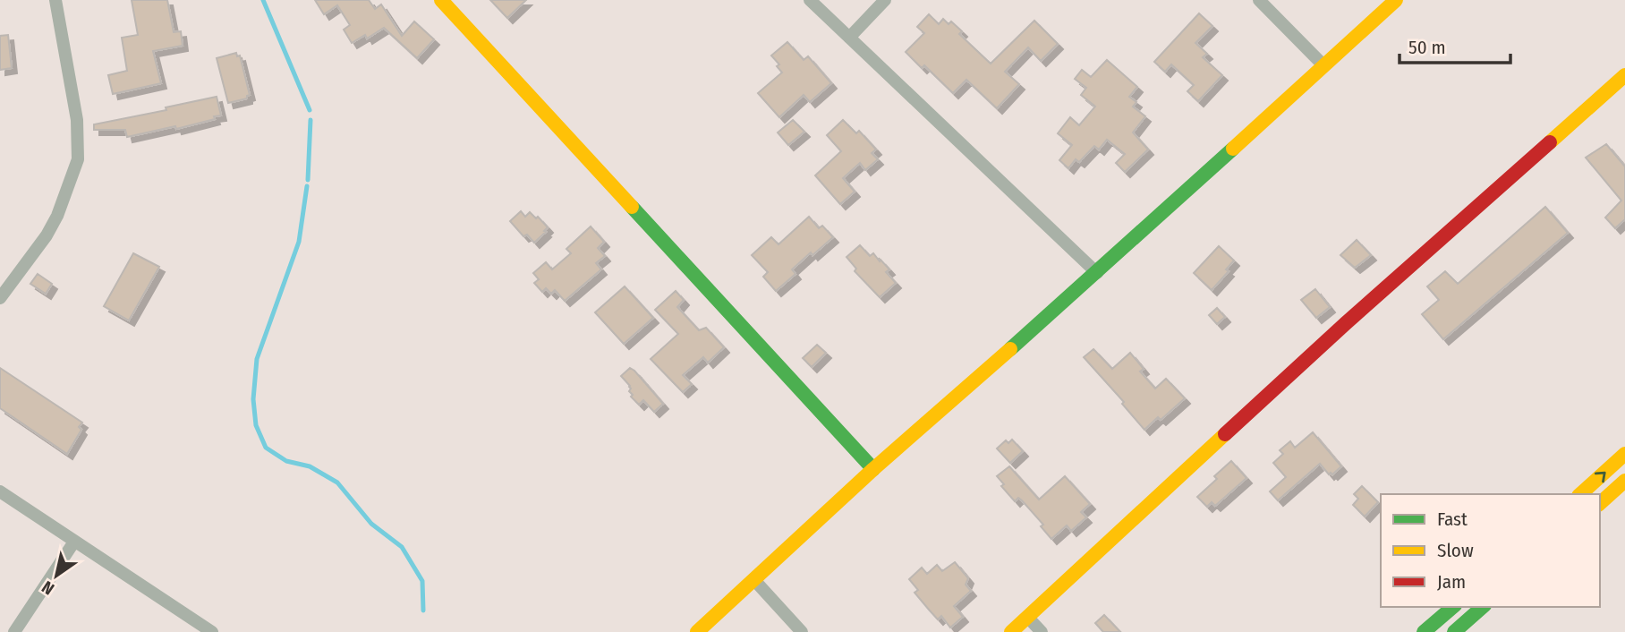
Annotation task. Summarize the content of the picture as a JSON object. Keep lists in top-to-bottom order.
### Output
{
  "legend": ["Fast", "Slow", "Jam"],
  "scale_bar": "50 m",
  "north": "bottom left"
}
